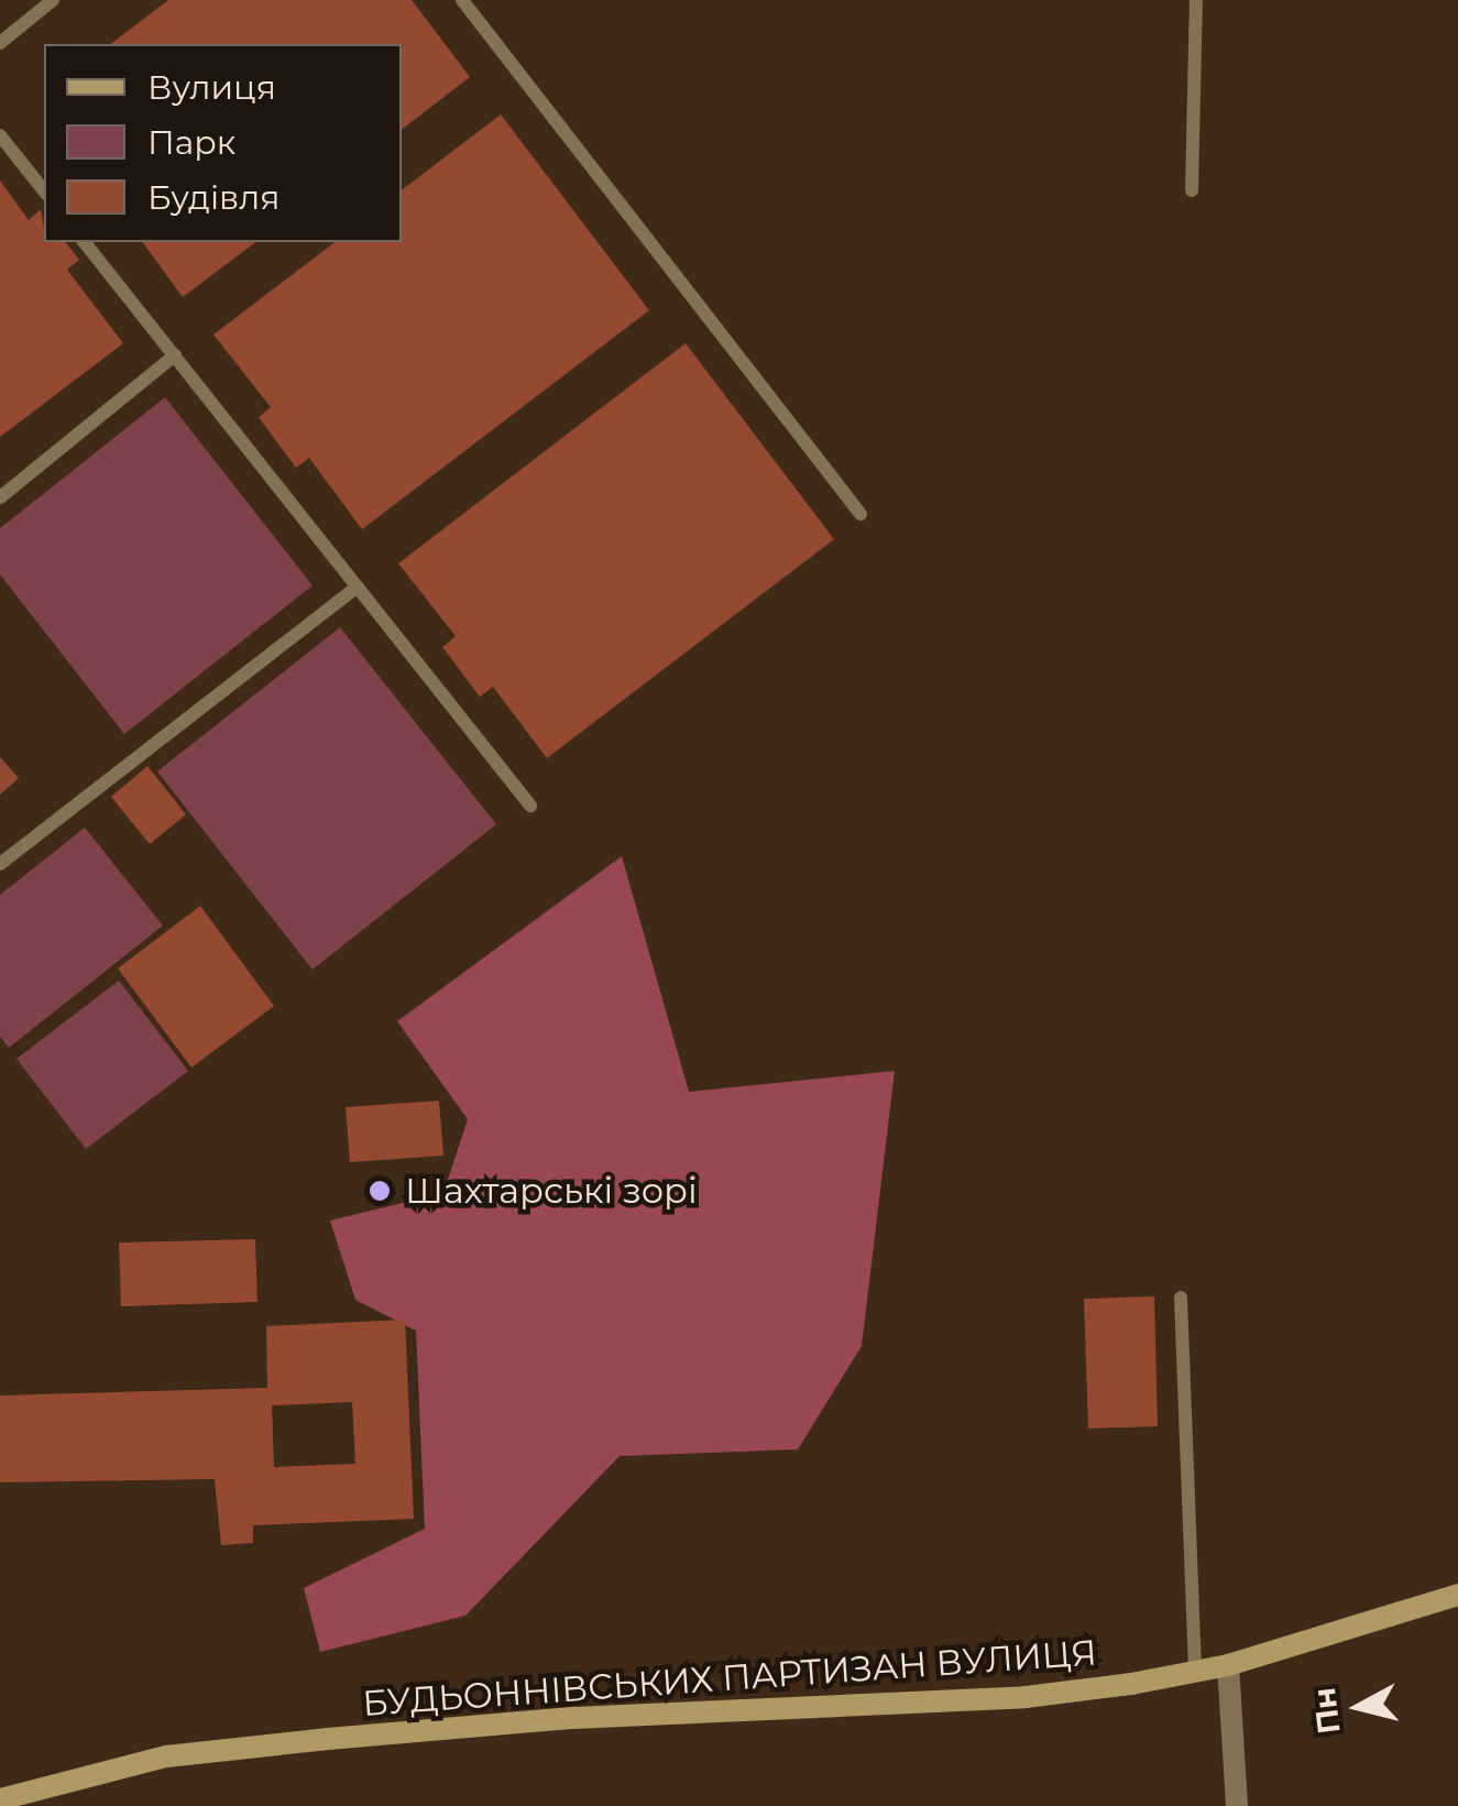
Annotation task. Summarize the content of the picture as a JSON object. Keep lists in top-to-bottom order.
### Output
{
  "streets": {
    "main road": ["БУДЬОННІВСЬКИХ ПАРТИЗАН ВУЛИЦЯ"]
  },
  "places": ["Шахтарські зорі"],
  "legend": ["Вулиця", "Парк", "Будівля"],
  "north": "left"
}
